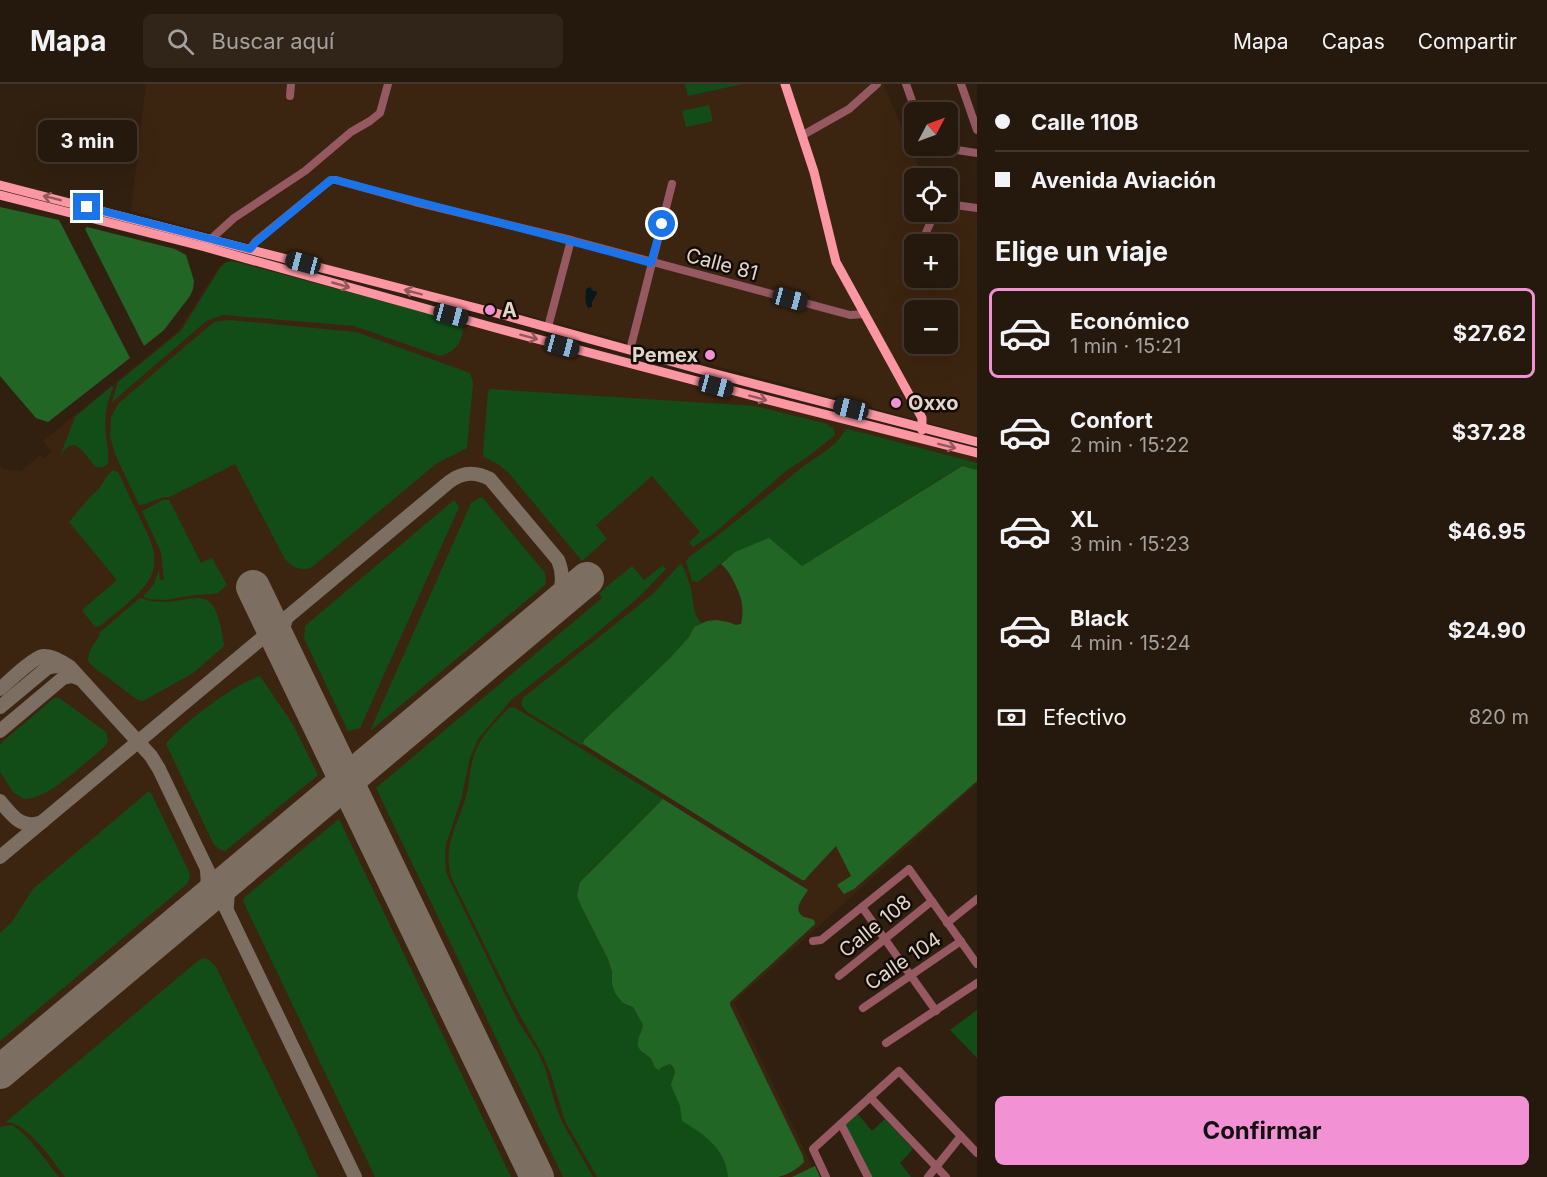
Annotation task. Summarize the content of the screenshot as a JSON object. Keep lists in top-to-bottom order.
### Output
{
  "streets": {
    "street": ["Calle 81", "Calle 108", "Calle 104"]
  },
  "places": ["A", "Pemex", "Oxxo"],
  "north": "top right",
  "page": {
    "header": "Mapa",
    "search": "Buscar aquí",
    "nav": ["Mapa", "Capas", "Compartir"],
    "banner": ["Calle 110B", "Avenida Aviación"],
    "map_buttons": ["+", "−"],
    "bubble": "3 min",
    "heading": "Elige un viaje",
    "list": [
      {
        "name": "Económico",
        "note": "1 min · 15:21",
        "value": "$27.62"
      },
      {
        "name": "Confort",
        "note": "2 min · 15:22",
        "value": "$37.28"
      },
      {
        "name": "XL",
        "note": "3 min · 15:23",
        "value": "$46.95"
      },
      {
        "name": "Black",
        "note": "4 min · 15:24",
        "value": "$24.90"
      }
    ],
    "pay": ["Efectivo", "820 m"],
    "buttons": "Confirmar"
  }
}
